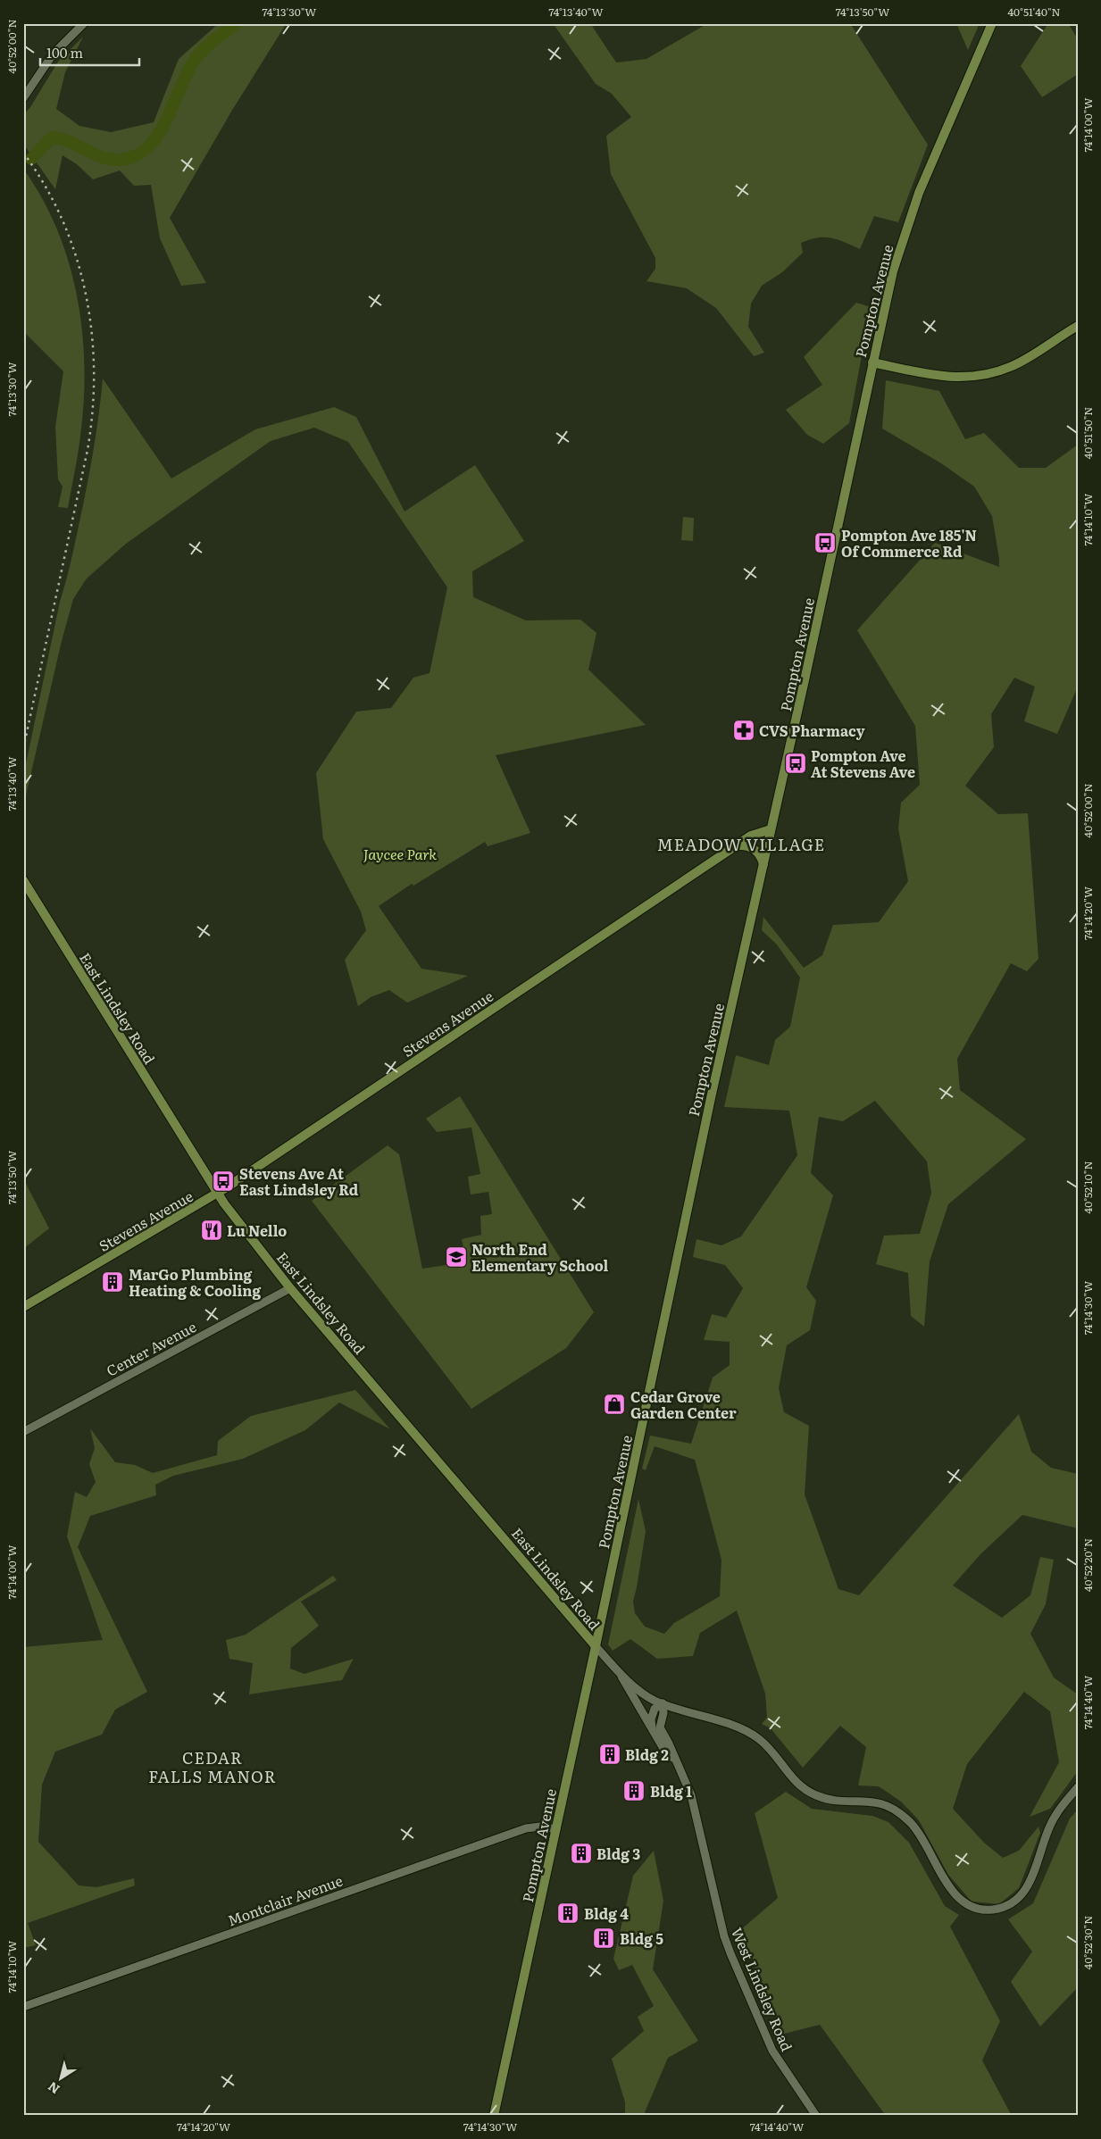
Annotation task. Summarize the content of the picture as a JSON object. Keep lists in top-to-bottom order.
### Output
{
  "streets": {
    "main road": ["Pompton Avenue", "East Lindsley Road", "Stevens Avenue"],
    "street": ["Center Avenue", "Montclair Avenue", "West Lindsley Road"]
  },
  "crossings": [
    ["Pompton Avenue", "East Lindsley Road"],
    ["Pompton Avenue", "Stevens Avenue"],
    ["Pompton Avenue", "Montclair Avenue"],
    ["East Lindsley Road", "Stevens Avenue"],
    ["East Lindsley Road", "Center Avenue"]
  ],
  "districts": ["MEADOW VILLAGE", "CEDAR FALLS MANOR"],
  "parks": ["Jaycee Park"],
  "places": {
    "bus stop": ["Pompton Ave 185'N Of Commerce Rd", "Pompton Ave At Stevens Ave", "Stevens Ave At East Lindsley Rd"],
    "pharmacy": ["CVS Pharmacy"],
    "restaurant": ["Lu Nello"],
    "school or university": ["North End Elementary School"],
    "building": [
      "MarGo Plumbing Heating & Cooling",
      "Bldg 2",
      "Bldg 1",
      "Bldg 3",
      "Bldg 4",
      "Bldg 5"
    ],
    "shop": ["Cedar Grove Garden Center"]
  },
  "scale_bar": "100 m",
  "north": "bottom left",
  "coordinates": [
    "74°13'30\"W",
    "74°13'40\"W",
    "74°13'50\"W",
    "40°51'40\"N",
    "40°52'00\"N",
    "74°14'00\"W",
    "40°51'50\"N",
    "74°14'10\"W",
    "74°14'20\"W",
    "40°52'10\"N",
    "74°14'30\"W",
    "40°52'20\"N",
    "74°14'40\"W",
    "40°52'30\"N"
  ]
}
